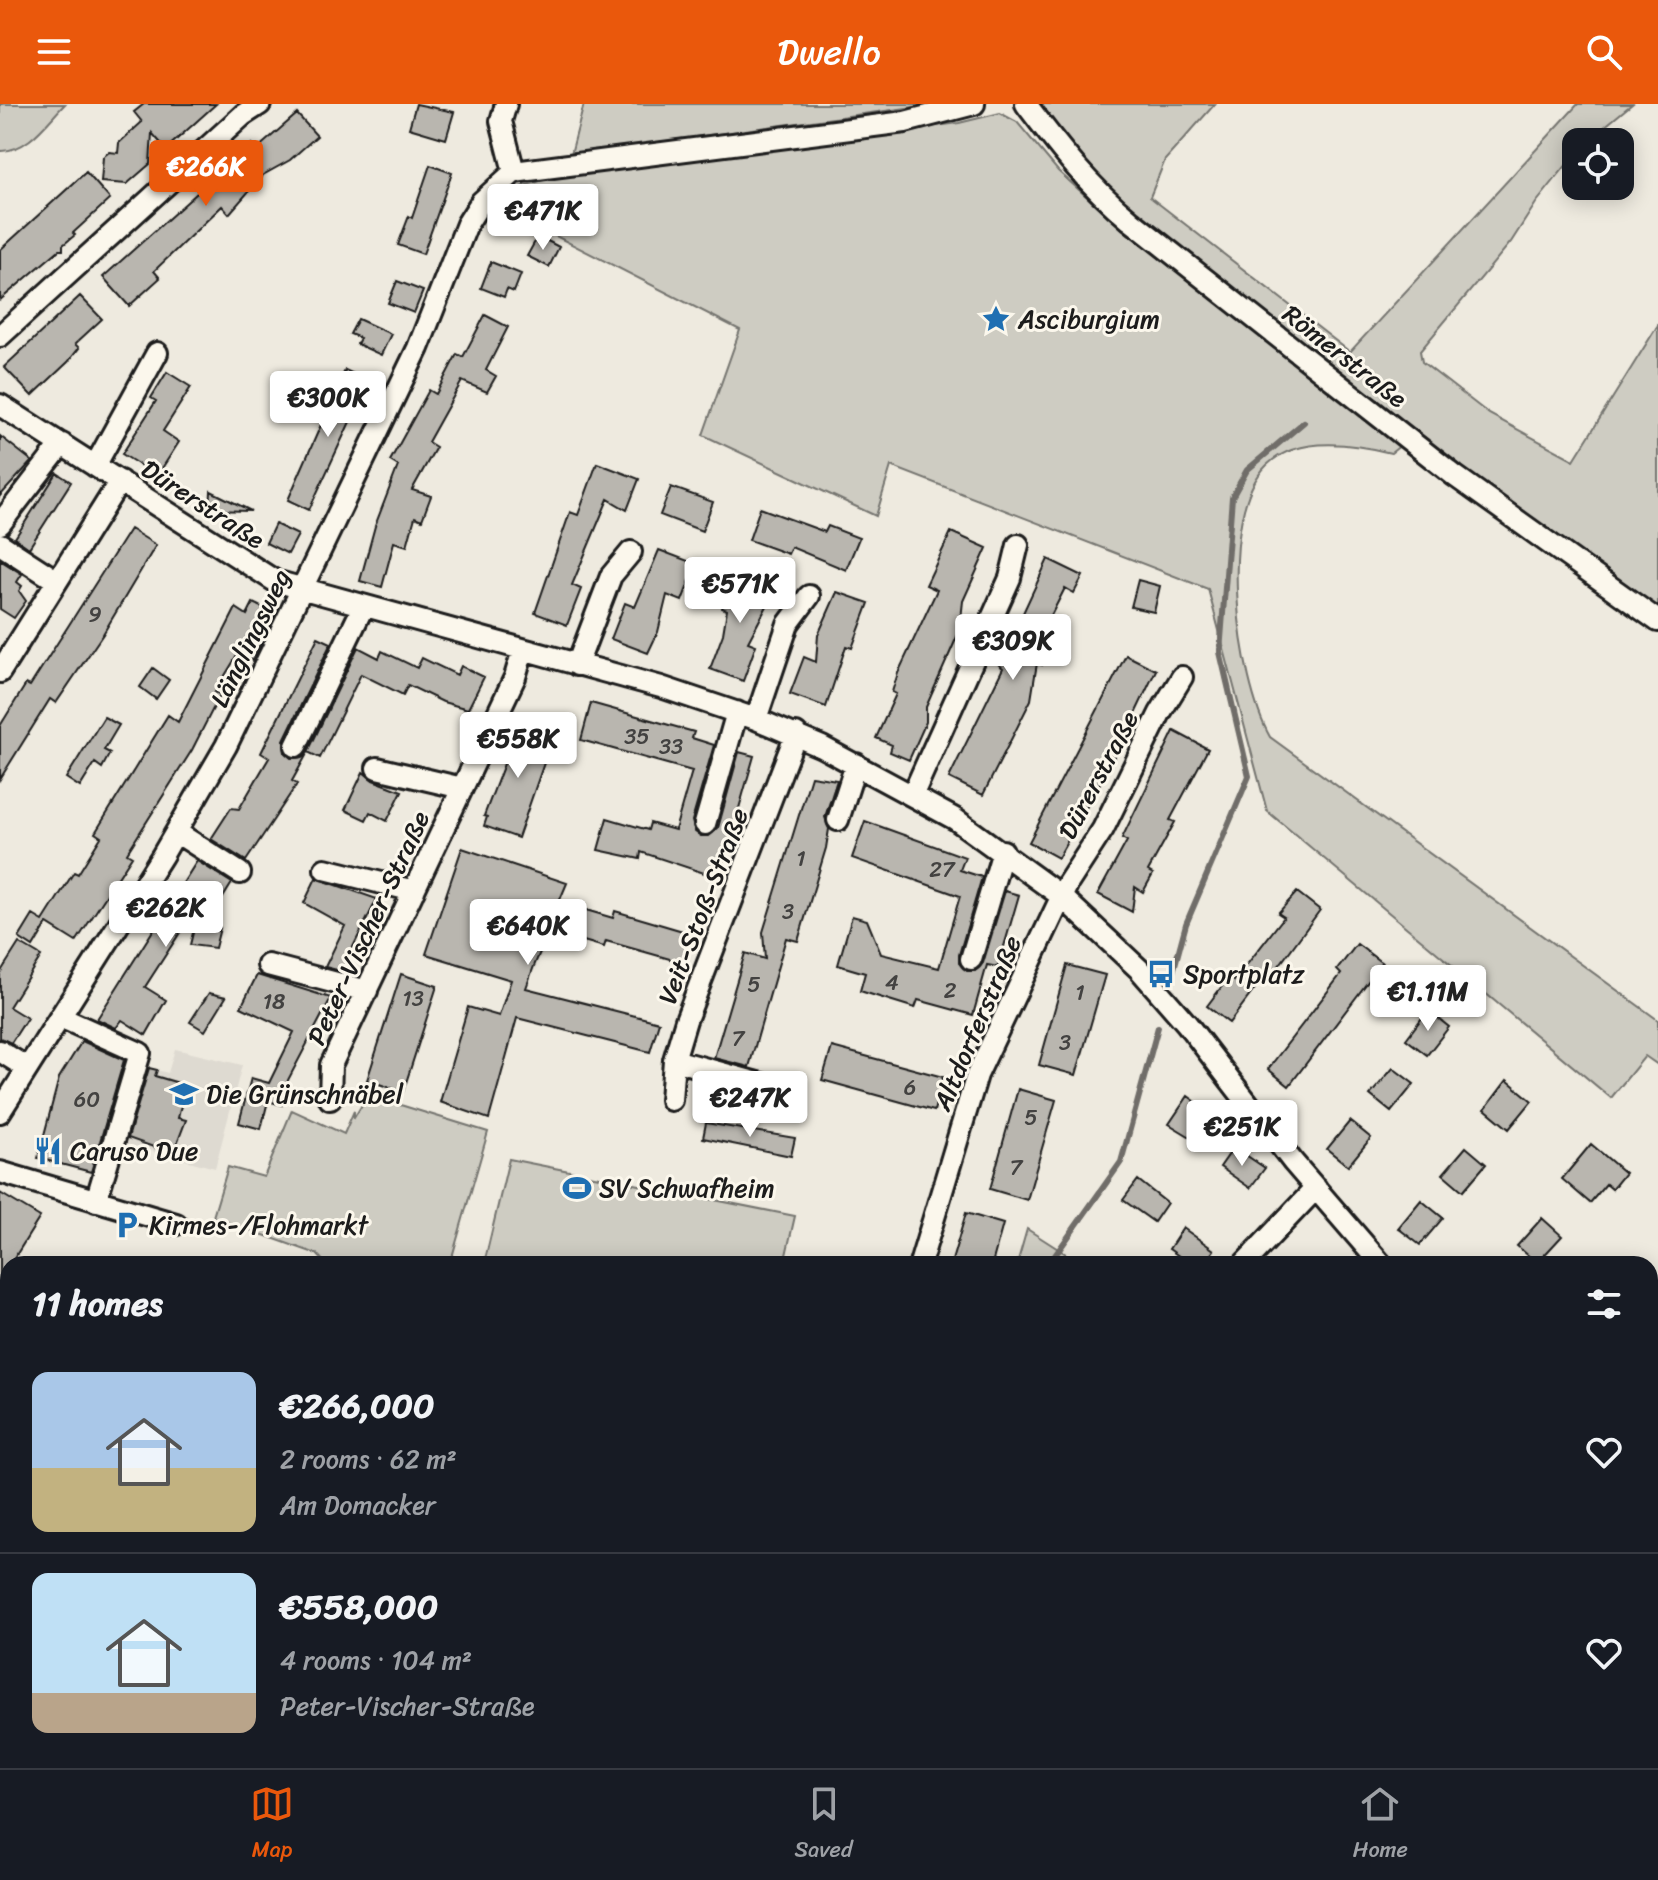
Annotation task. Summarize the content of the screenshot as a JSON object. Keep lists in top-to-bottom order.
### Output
{
  "streets": {
    "street": [
      "Römerstraße",
      "Dürerstraße",
      "Länglingsweg",
      "Veit-Stoß-Straße",
      "Peter-Vischer-Straße",
      "Altdorferstraße"
    ]
  },
  "crossings": [
    ["Dürerstraße", "Länglingsweg"],
    ["Dürerstraße", "Veit-Stoß-Straße"],
    ["Dürerstraße", "Peter-Vischer-Straße"],
    ["Dürerstraße", "Altdorferstraße"]
  ],
  "places": {
    "place": ["Asciburgium"],
    "bus stop": ["Sportplatz"],
    "school or university": ["Die Grünschnäbel"],
    "restaurant": ["Caruso Due"],
    "sports": ["SV Schwafheim"],
    "parking": ["Kirmes-/Flohmarkt"]
  },
  "house_numbers": [
    "9",
    "35",
    "33",
    "1",
    "27",
    "3",
    "4",
    "5",
    "2",
    "1",
    "13",
    "18",
    "7",
    "3",
    "6",
    "60",
    "5",
    "7"
  ],
  "page": {
    "header": "Dwello",
    "price": [
      "€266K",
      "€471K",
      "€300K",
      "€571K",
      "€309K",
      "€558K",
      "€262K",
      "€640K",
      "€1.11M",
      "€247K",
      "€251K"
    ],
    "heading": "11 homes",
    "list": [
      {
        "name": "€266,000",
        "note": "2 rooms · 62 m² · Am Domacker"
      },
      {
        "name": "€558,000",
        "note": "4 rooms · 104 m² · Peter-Vischer-Straße"
      }
    ],
    "tabs": ["Map", "Saved", "Home"]
  }
}
